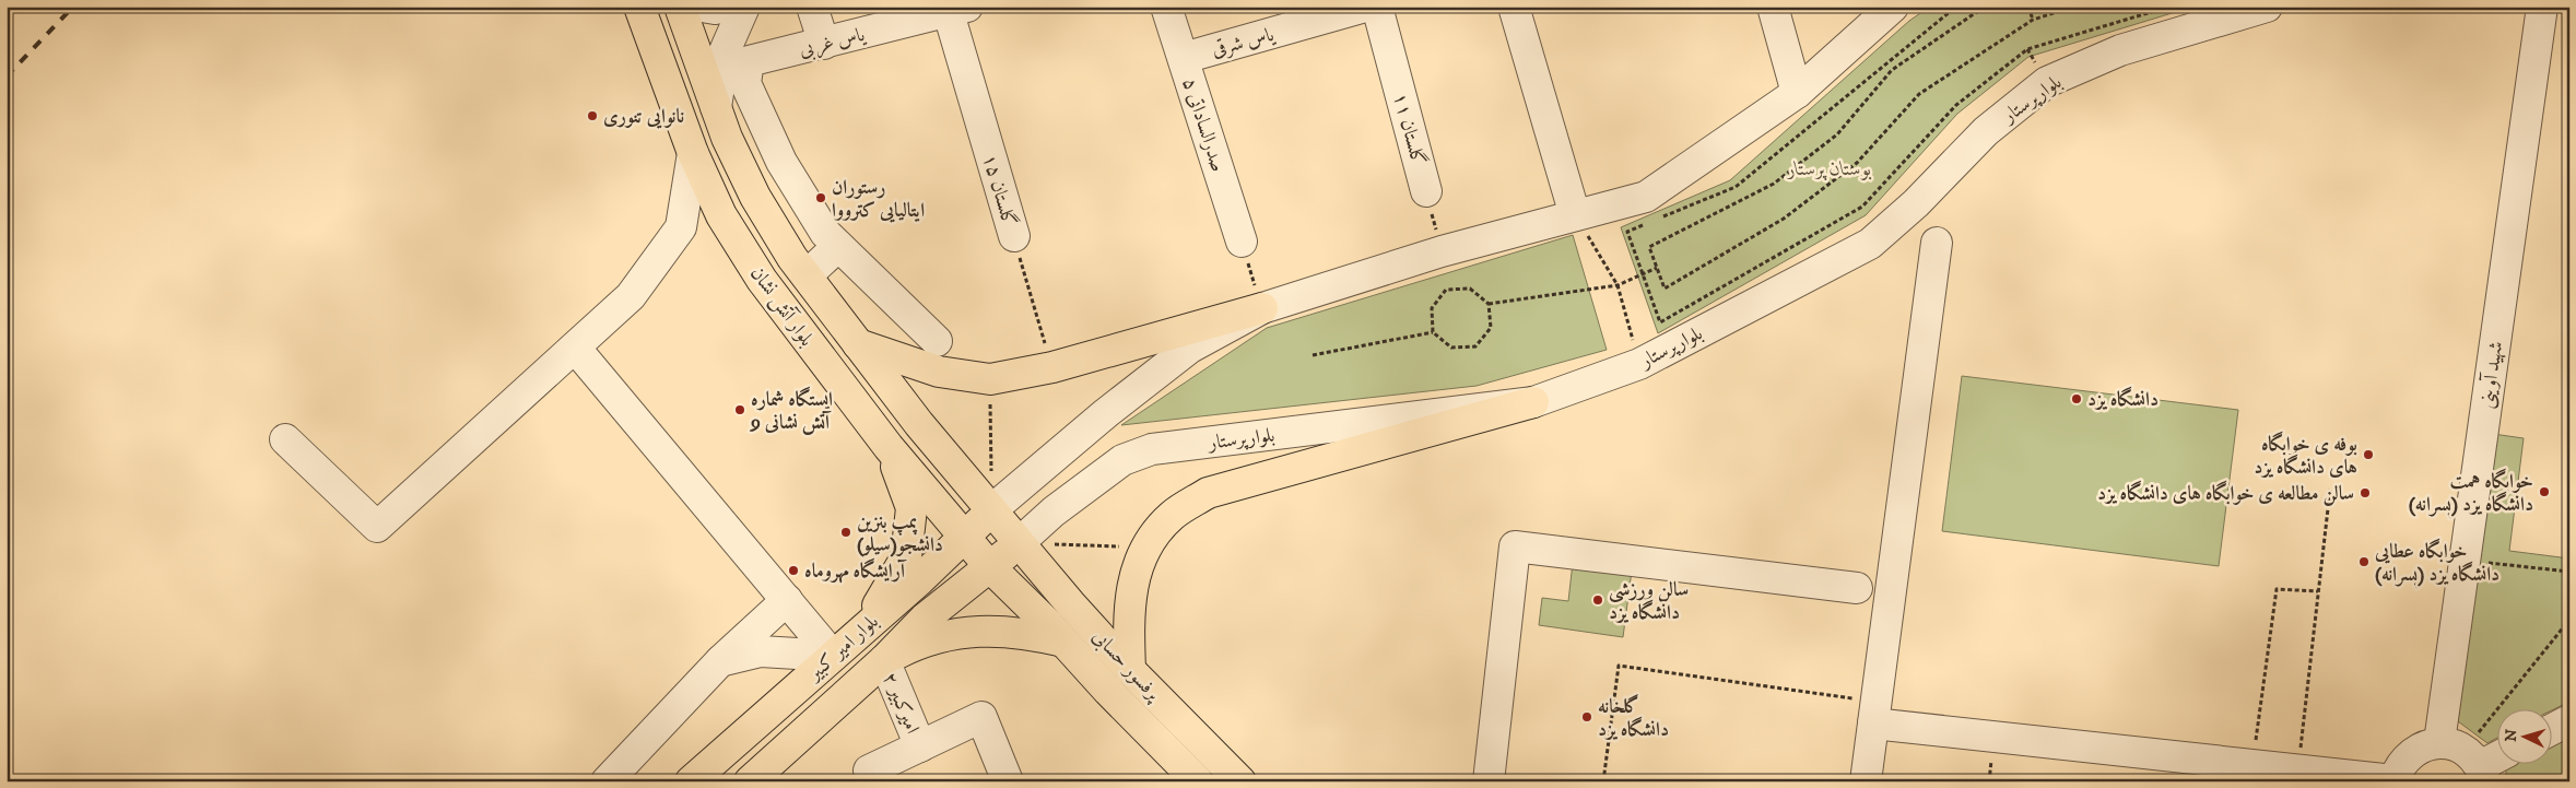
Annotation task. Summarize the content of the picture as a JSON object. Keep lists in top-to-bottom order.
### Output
{
  "streets": {
    "main road": ["بلوار آتش نشان", "بلوار امیر کبیر", "پرفسور حسابی"],
    "street": [
      "یاس غربی",
      "یاس شرقی",
      "بلوارپرستار",
      "صدرالساداتی ۵",
      "گلستان ۱۱",
      "گلستان ۱۵",
      "شهید آوینی",
      "امیرکبیر ۲"
    ]
  },
  "crossings": [
    ["یاس غربی", "گلستان ۱۵"],
    ["یاس شرقی", "صدرالساداتی ۵"],
    ["بلوارپرستار", "بلوار آتش نشان"],
    ["بلوارپرستار", "بلوار امیر کبیر"],
    ["بلوارپرستار", "پرفسور حسابی"],
    ["بلوار آتش نشان", "بلوار امیر کبیر"],
    ["بلوار آتش نشان", "پرفسور حسابی"],
    ["بلوار امیر کبیر", "پرفسور حسابی"],
    ["بلوار امیر کبیر", "امیرکبیر ۲"]
  ],
  "parks": ["بوستان پرستار"],
  "places": [
    "نانوایی تنوری",
    "رستوران ایتالیایی کترووا",
    "دانشگاه یزد",
    "ایستگاه شماره 9 آتش نشانی",
    "بوفه ی خوابگاه های دانشگاه یزد",
    "خوابگاه همت (پسرانه) دانشگاه یزد",
    "سالن مطالعه ی خوابگاه های دانشگاه یزد",
    "پمپ بنزین دانشجو(سیلو)",
    "خوابگاه عطایی (پسرانه) دانشگاه یزد",
    "آرایشگاه مهروماه",
    "سالن ورزشی دانشگاه یزد",
    "گلخانه دانشگاه یزد"
  ],
  "north": "left"
}
